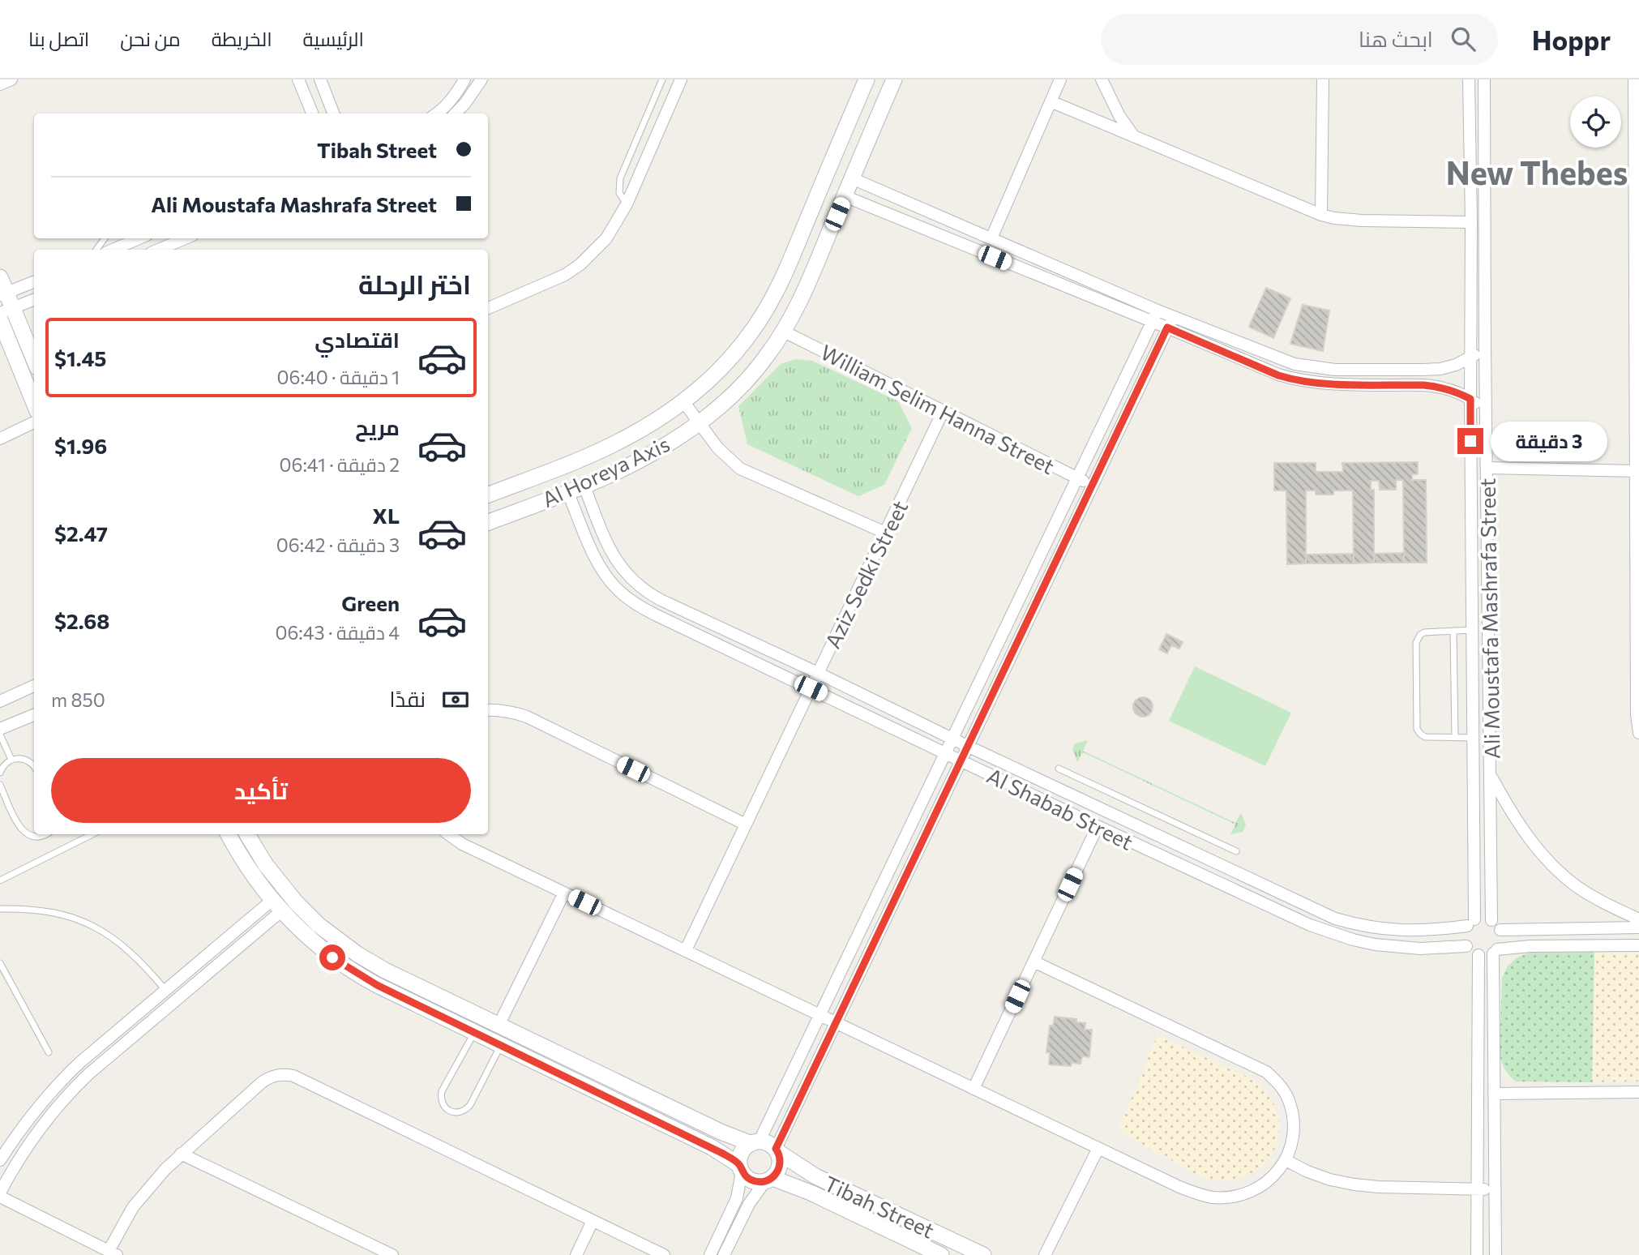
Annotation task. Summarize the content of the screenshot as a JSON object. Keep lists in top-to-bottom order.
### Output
{
  "streets": {
    "main road": ["Al Horeya Axis", "Tibah Street"],
    "street": [
      "William Selim Hanna Street",
      "Aziz Sedki Street",
      "Ali Moustafa Mashrafa Street",
      "Al Shabab Street"
    ]
  },
  "crossings": [
    ["William Selim Hanna Street", "Al Horeya Axis"],
    ["William Selim Hanna Street", "Aziz Sedki Street"],
    ["Al Horeya Axis", "Al Shabab Street"],
    ["Aziz Sedki Street", "Al Shabab Street"],
    ["Ali Moustafa Mashrafa Street", "Al Shabab Street"]
  ],
  "districts": ["New Thebes"],
  "page": {
    "header": "Hoppr",
    "search": "ابحث هنا",
    "nav": [
      "الرئيسية",
      "الخريطة",
      "من نحن",
      "اتصل بنا"
    ],
    "banner": ["Tibah Street", "Ali Moustafa Mashrafa Street"],
    "heading": "اختر الرحلة",
    "list": [
      {
        "name": "اقتصادي",
        "note": "1 دقيقة · 06:40",
        "value": "$1.45"
      },
      {
        "name": "مريح",
        "note": "2 دقيقة · 06:41",
        "value": "$1.96"
      },
      {
        "name": "XL",
        "note": "3 دقيقة · 06:42",
        "value": "$2.47"
      },
      {
        "name": "Green",
        "note": "4 دقيقة · 06:43",
        "value": "$2.68"
      }
    ],
    "bubble": "3 دقيقة",
    "pay": ["نقدًا", "850 m"],
    "buttons": "تأكيد"
  }
}
